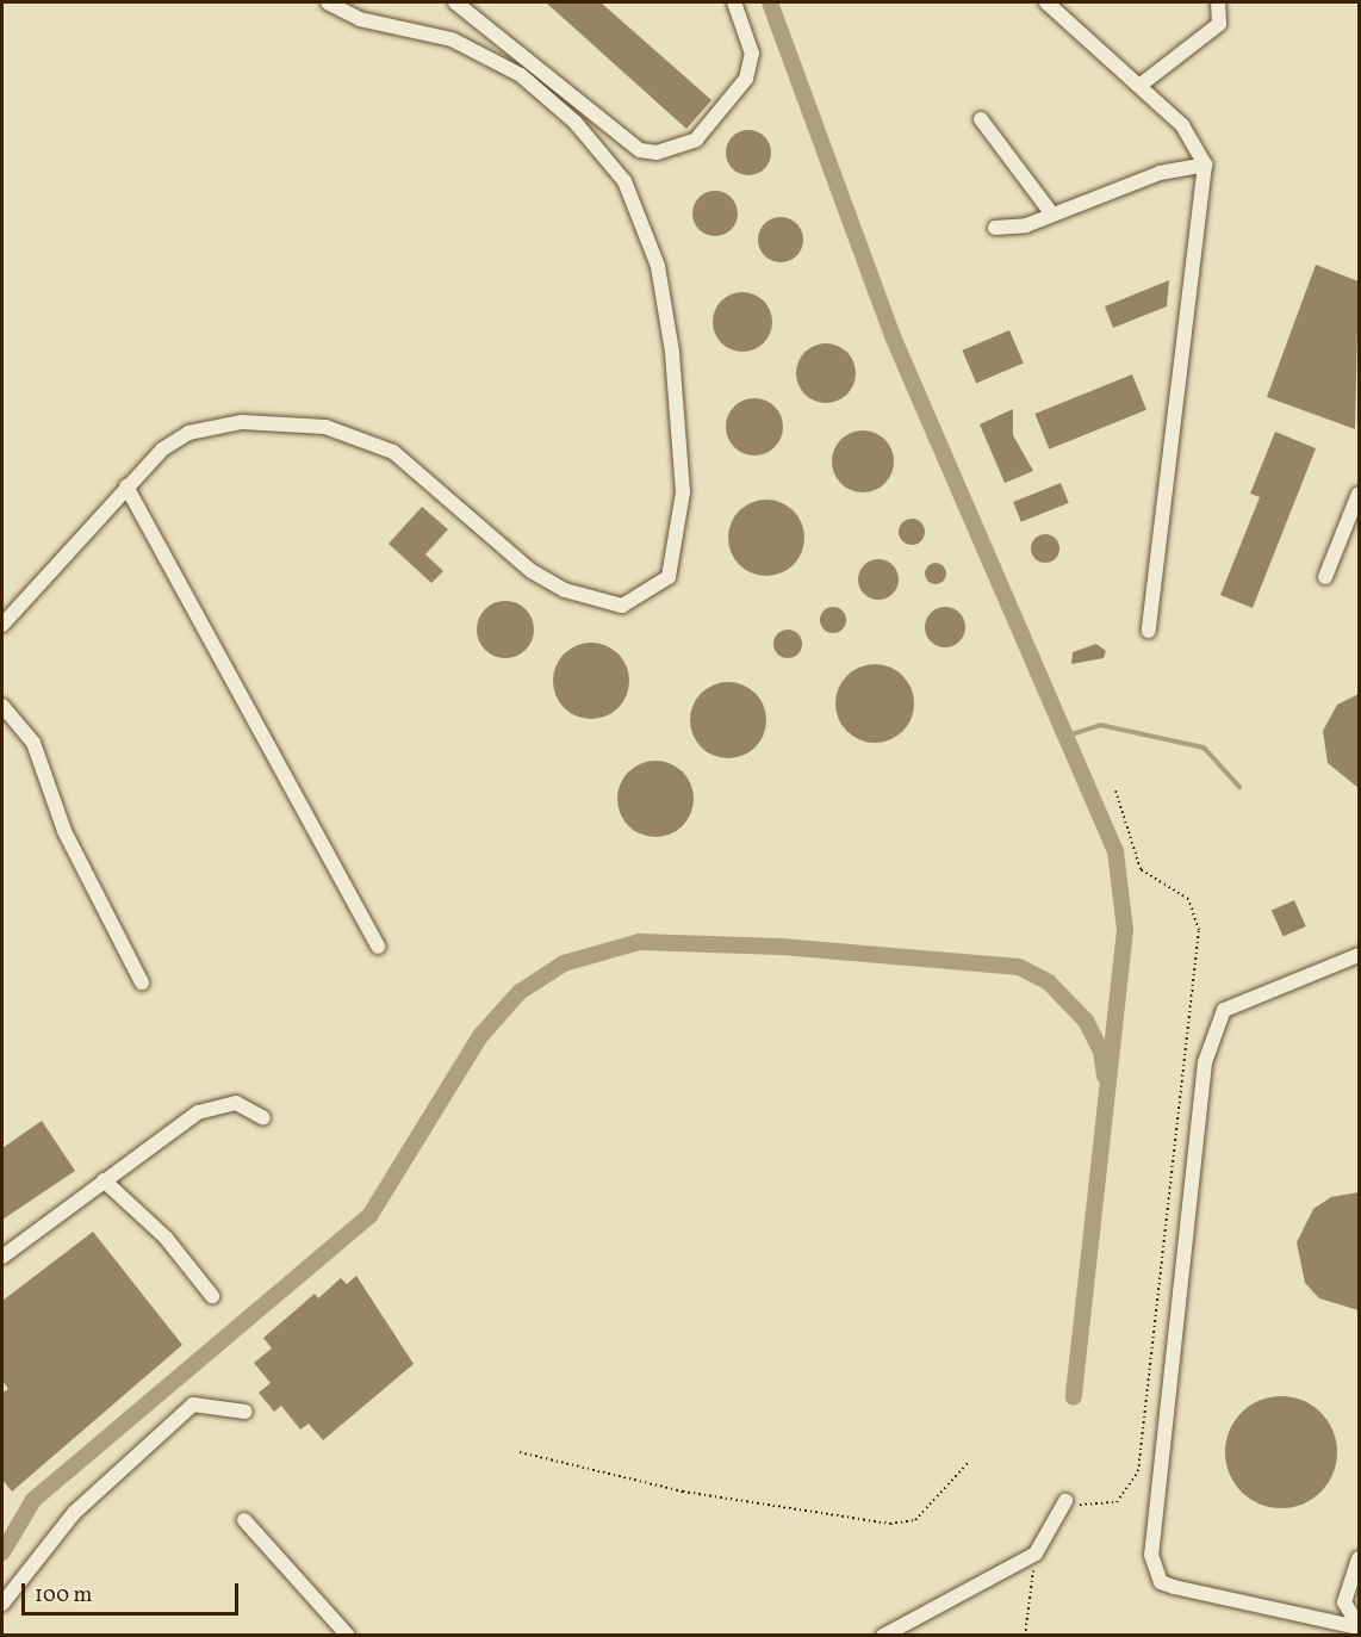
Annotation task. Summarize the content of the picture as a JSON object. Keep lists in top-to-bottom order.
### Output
{
  "scale_bar": "100 m"
}
